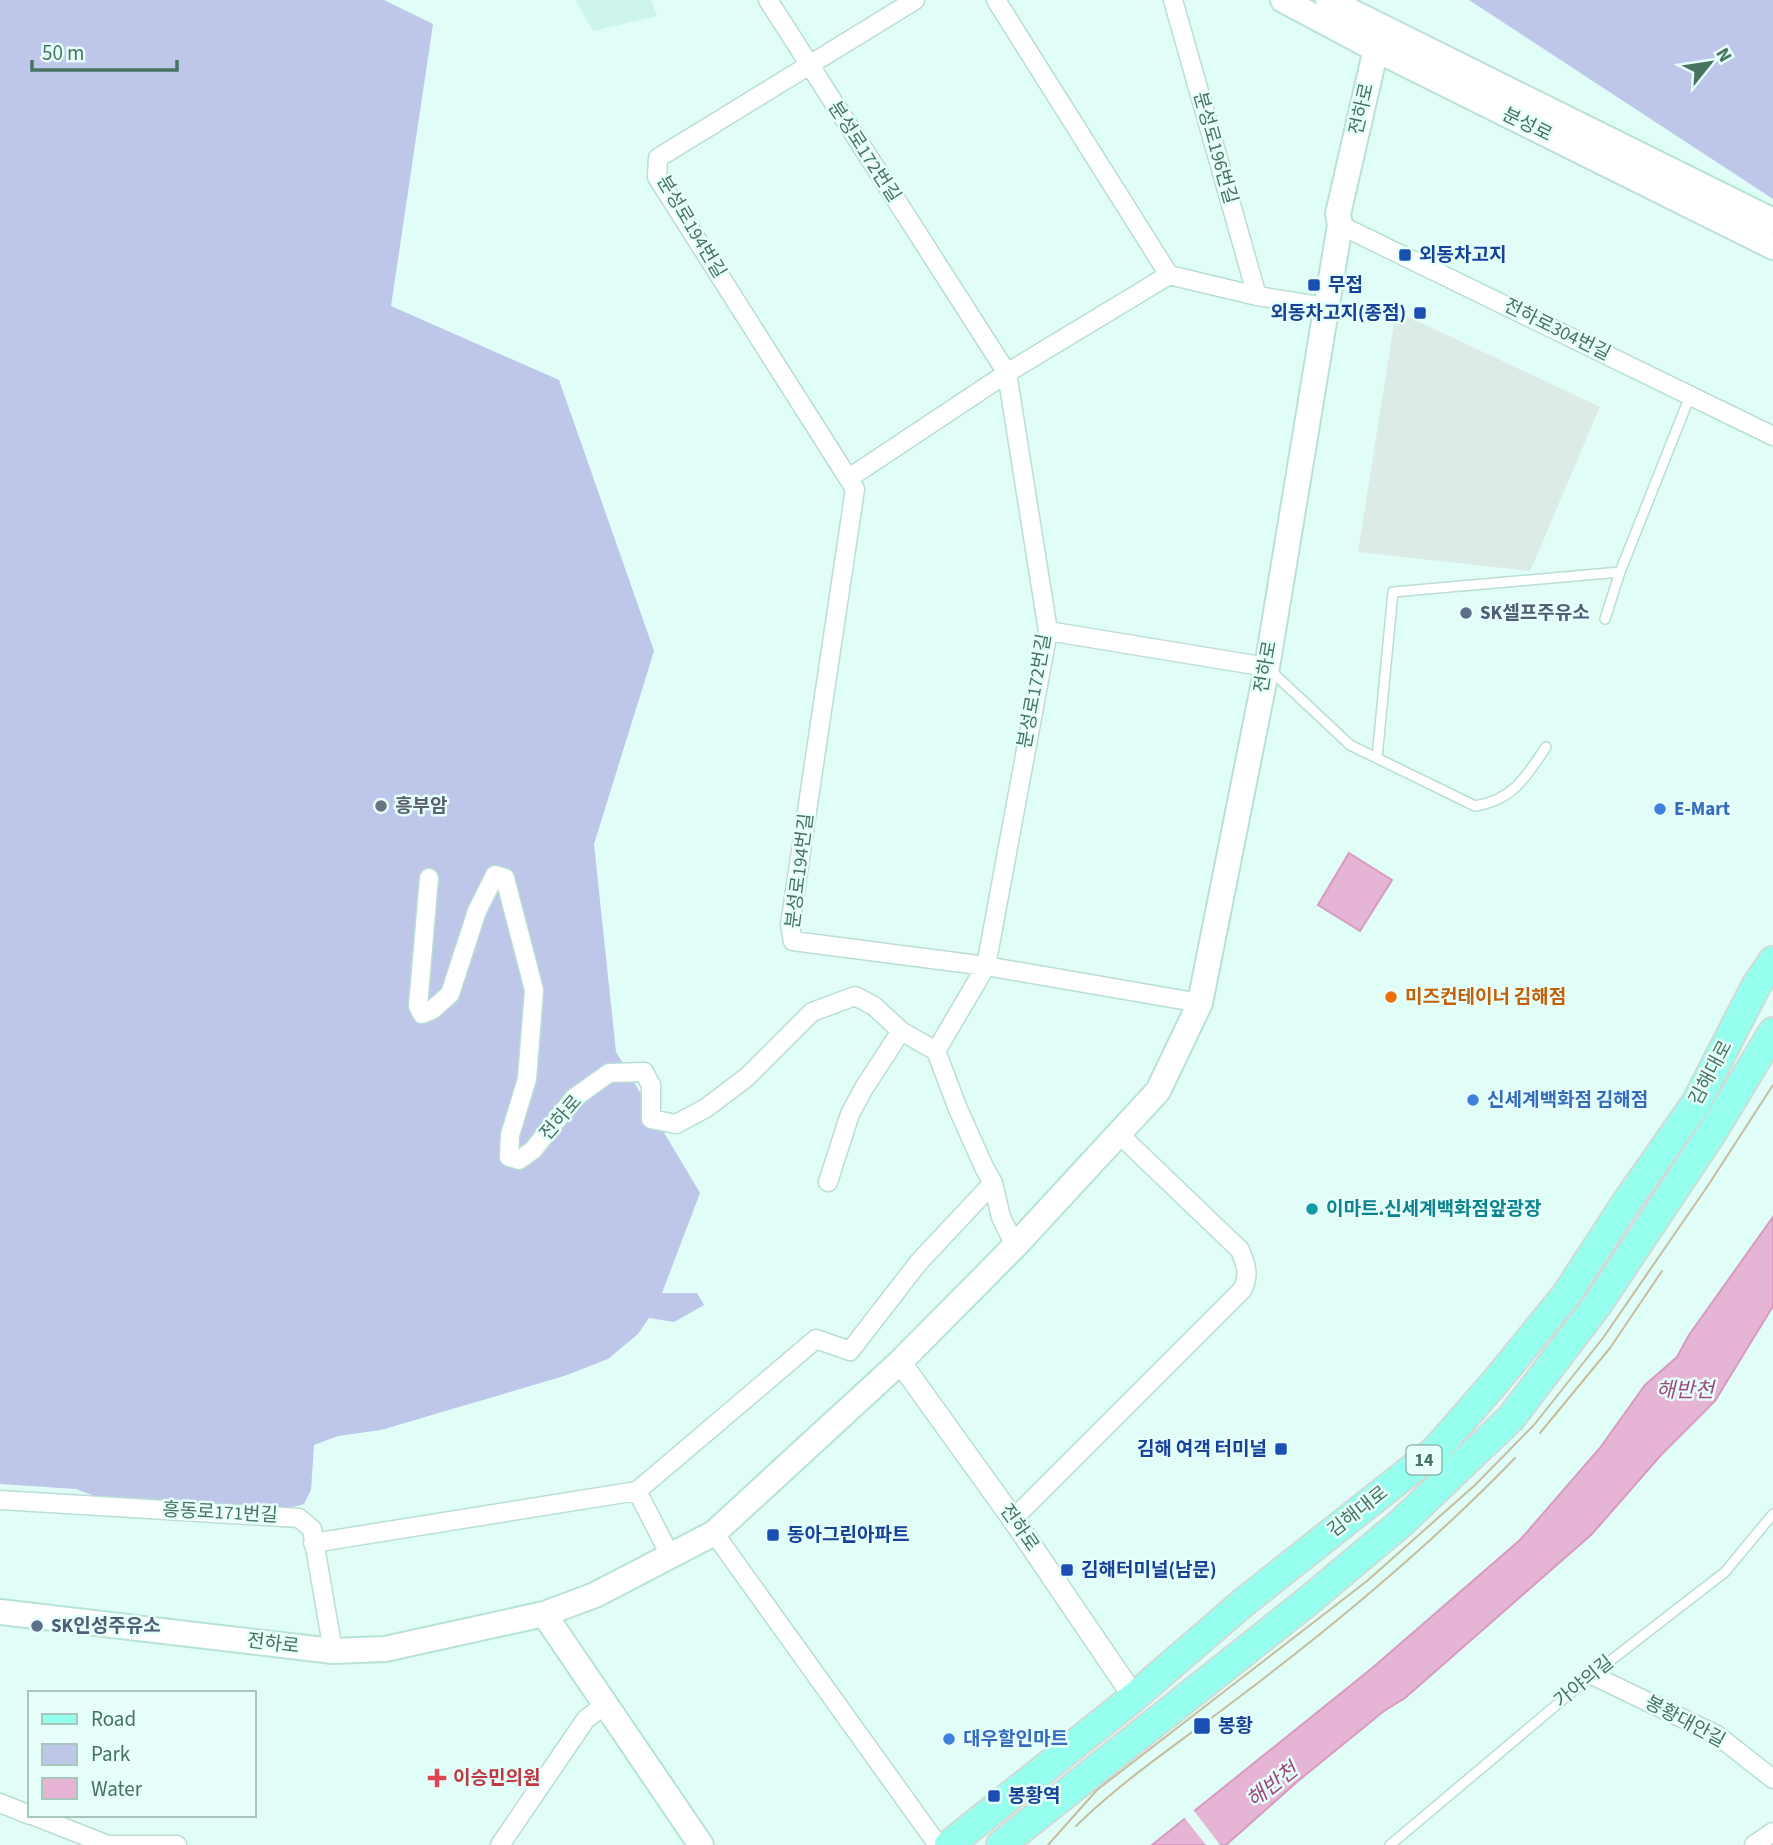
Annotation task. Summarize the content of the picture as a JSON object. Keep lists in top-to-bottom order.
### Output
{
  "streets": {
    "main road": [
      "전하로",
      "분성로",
      "김해대로",
      "14"
    ],
    "street": [
      "분성로196번길",
      "분성로172번길",
      "분성로194번길",
      "전하로304번길",
      "흥동로171번길",
      "봉황대안길"
    ],
    "lane": ["가야의길"]
  },
  "crossings": [
    ["전하로", "분성로"],
    ["전하로", "분성로194번길"],
    ["전하로", "전하로304번길"],
    ["전하로", "김해대로"],
    ["전하로", "흥동로171번길"],
    ["분성로172번길", "분성로194번길"],
    ["가야의길", "봉황대안길"]
  ],
  "water": ["해반천"],
  "places": {
    "transit": [
      "외동차고지",
      "무접",
      "외동차고지(종점)",
      "김해 여객 터미널",
      "동아그린아파트",
      "김해터미널(남문)",
      "봉황",
      "봉황역"
    ],
    "other": [
      "SK셀프주유소",
      "흥부암",
      "E-Mart",
      "미즈컨테이너 김해점",
      "신세계백화점 김해점",
      "이마트.신세계백화점앞광장",
      "SK인성주유소",
      "대우할인마트"
    ],
    "health": ["이승민의원"]
  },
  "legend": ["Road", "Park", "Water"],
  "scale_bar": "50 m",
  "north": "top right"
}
